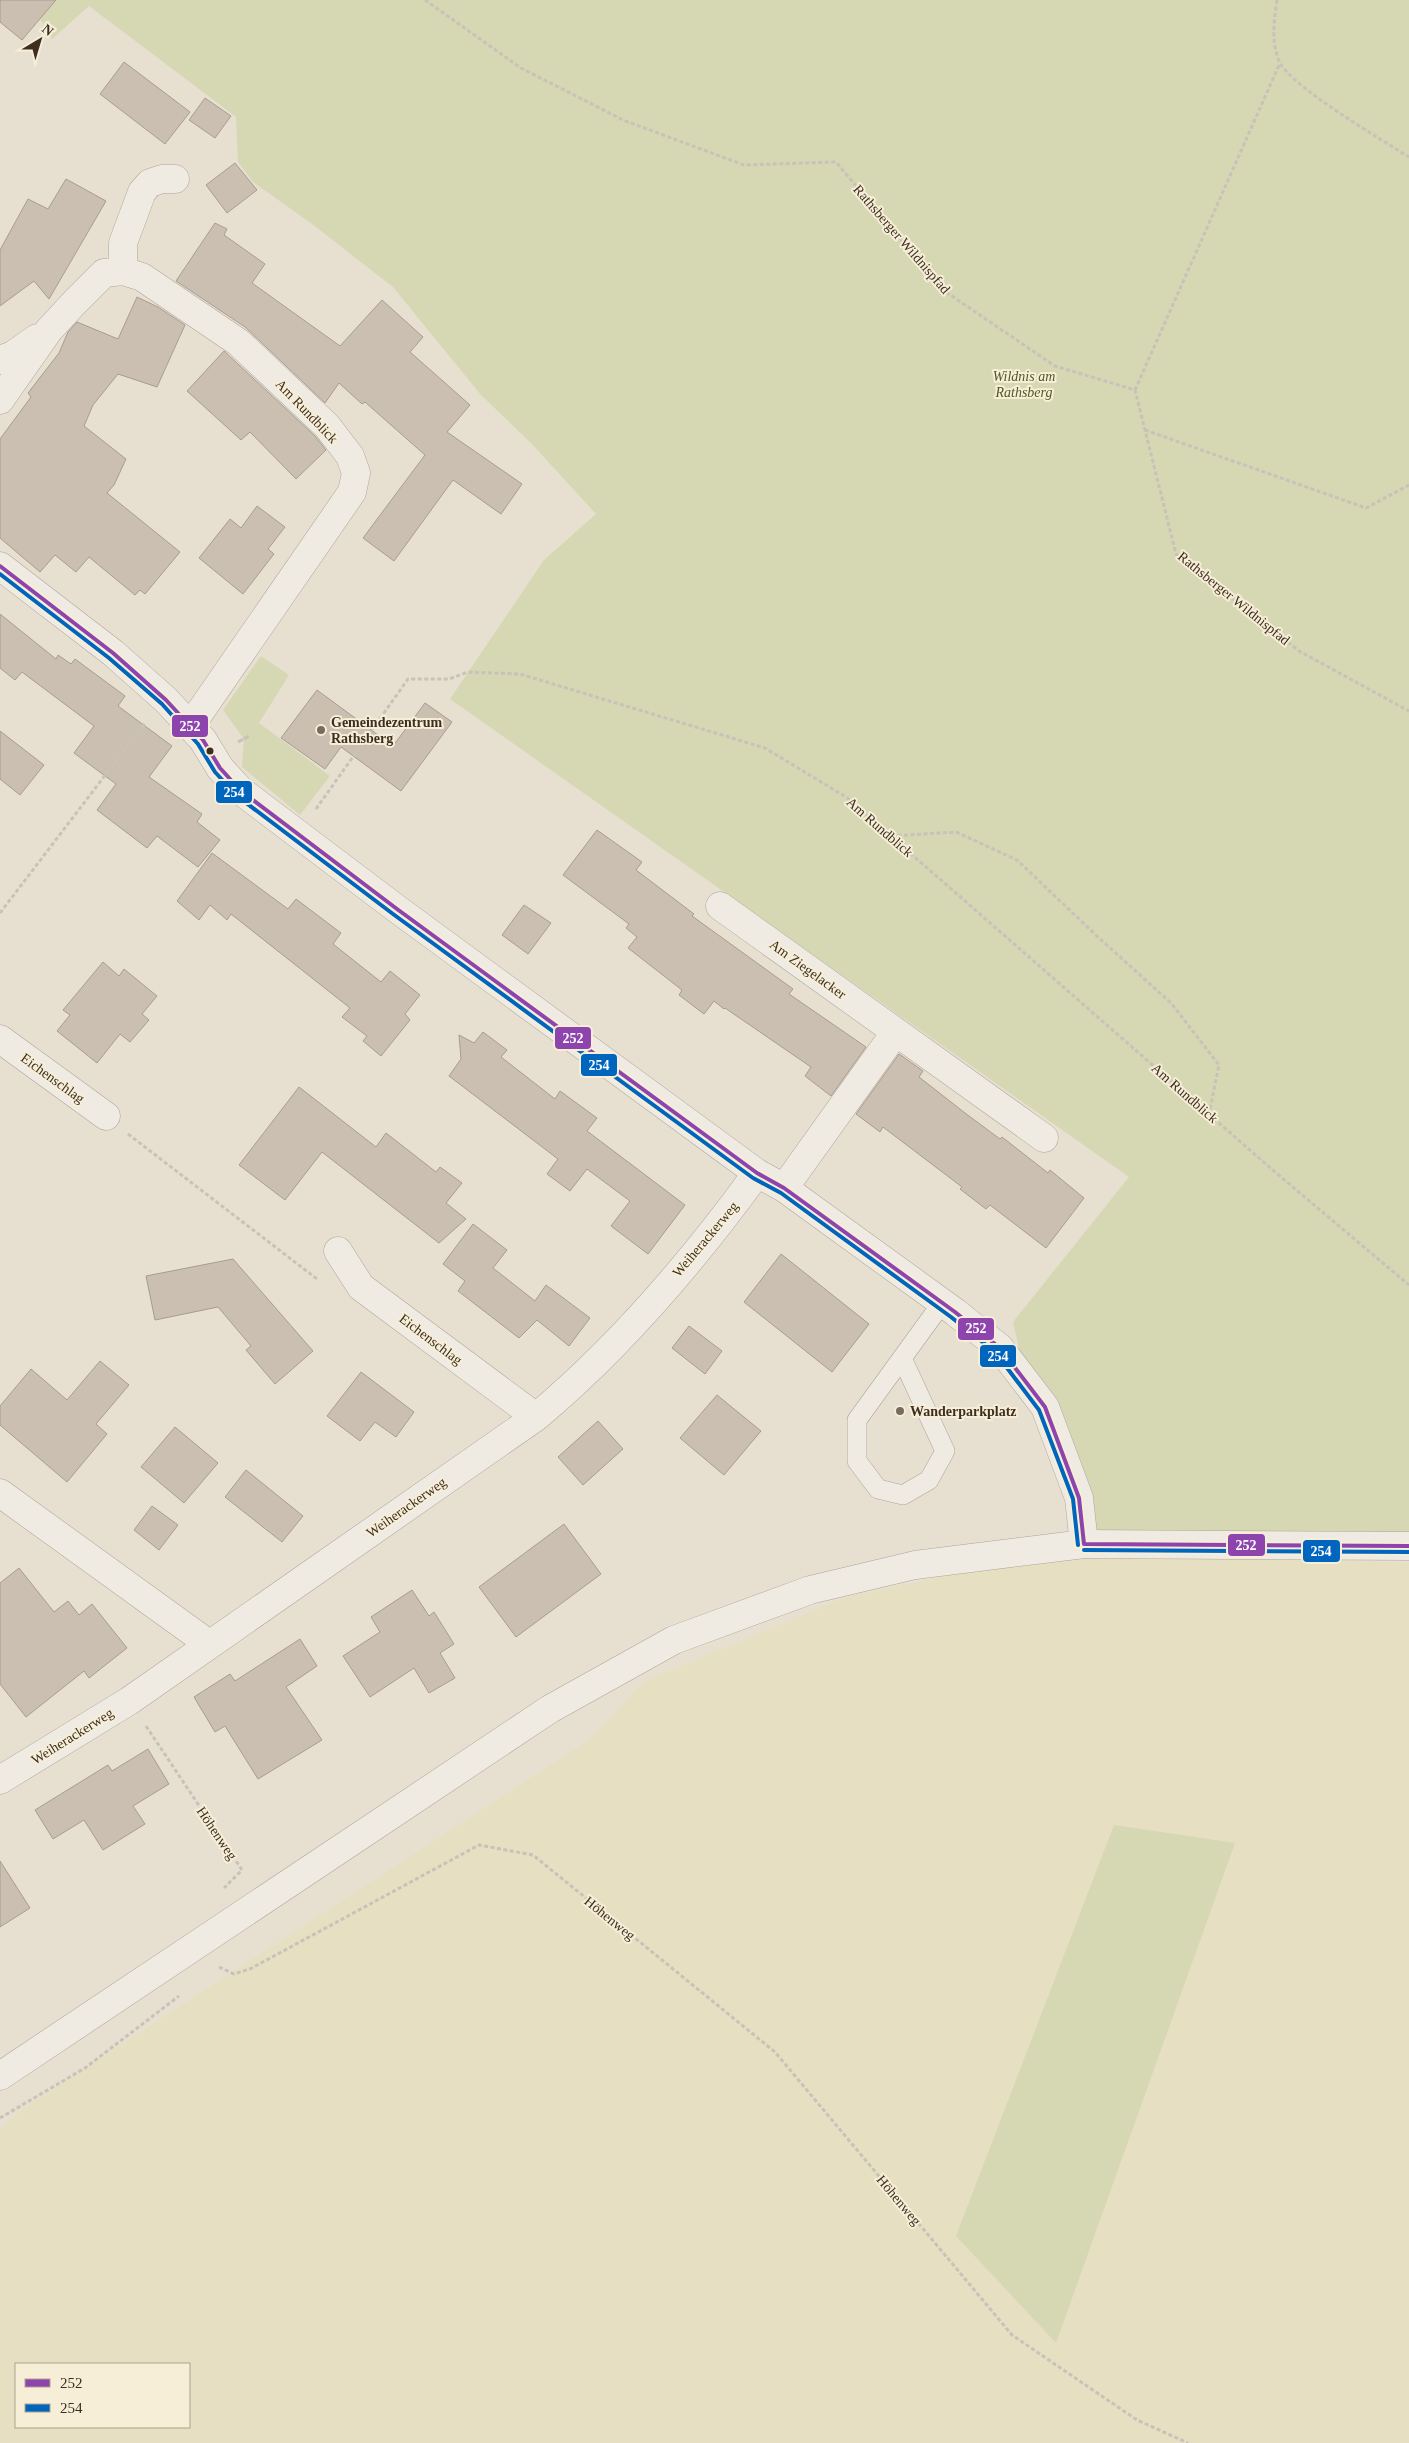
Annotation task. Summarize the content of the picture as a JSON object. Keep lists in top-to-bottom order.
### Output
{
  "streets": {
    "street": [
      "Am Rundblick",
      "Am Ziegelacker",
      "Eichenschlag",
      "Weiherackerweg"
    ],
    "path": ["Rathsberger Wildnispfad", "Höhenweg"]
  },
  "crossings": [
    ["Eichenschlag", "Weiherackerweg"],
    ["Weiherackerweg", "Höhenweg"]
  ],
  "parks": ["Wildnis am Rathsberg"],
  "places": ["Gemeindezentrum Rathsberg", "Wanderparkplatz"],
  "lines": ["transit line 252", "transit line 254"],
  "legend": ["252", "254"],
  "north": "top right"
}
